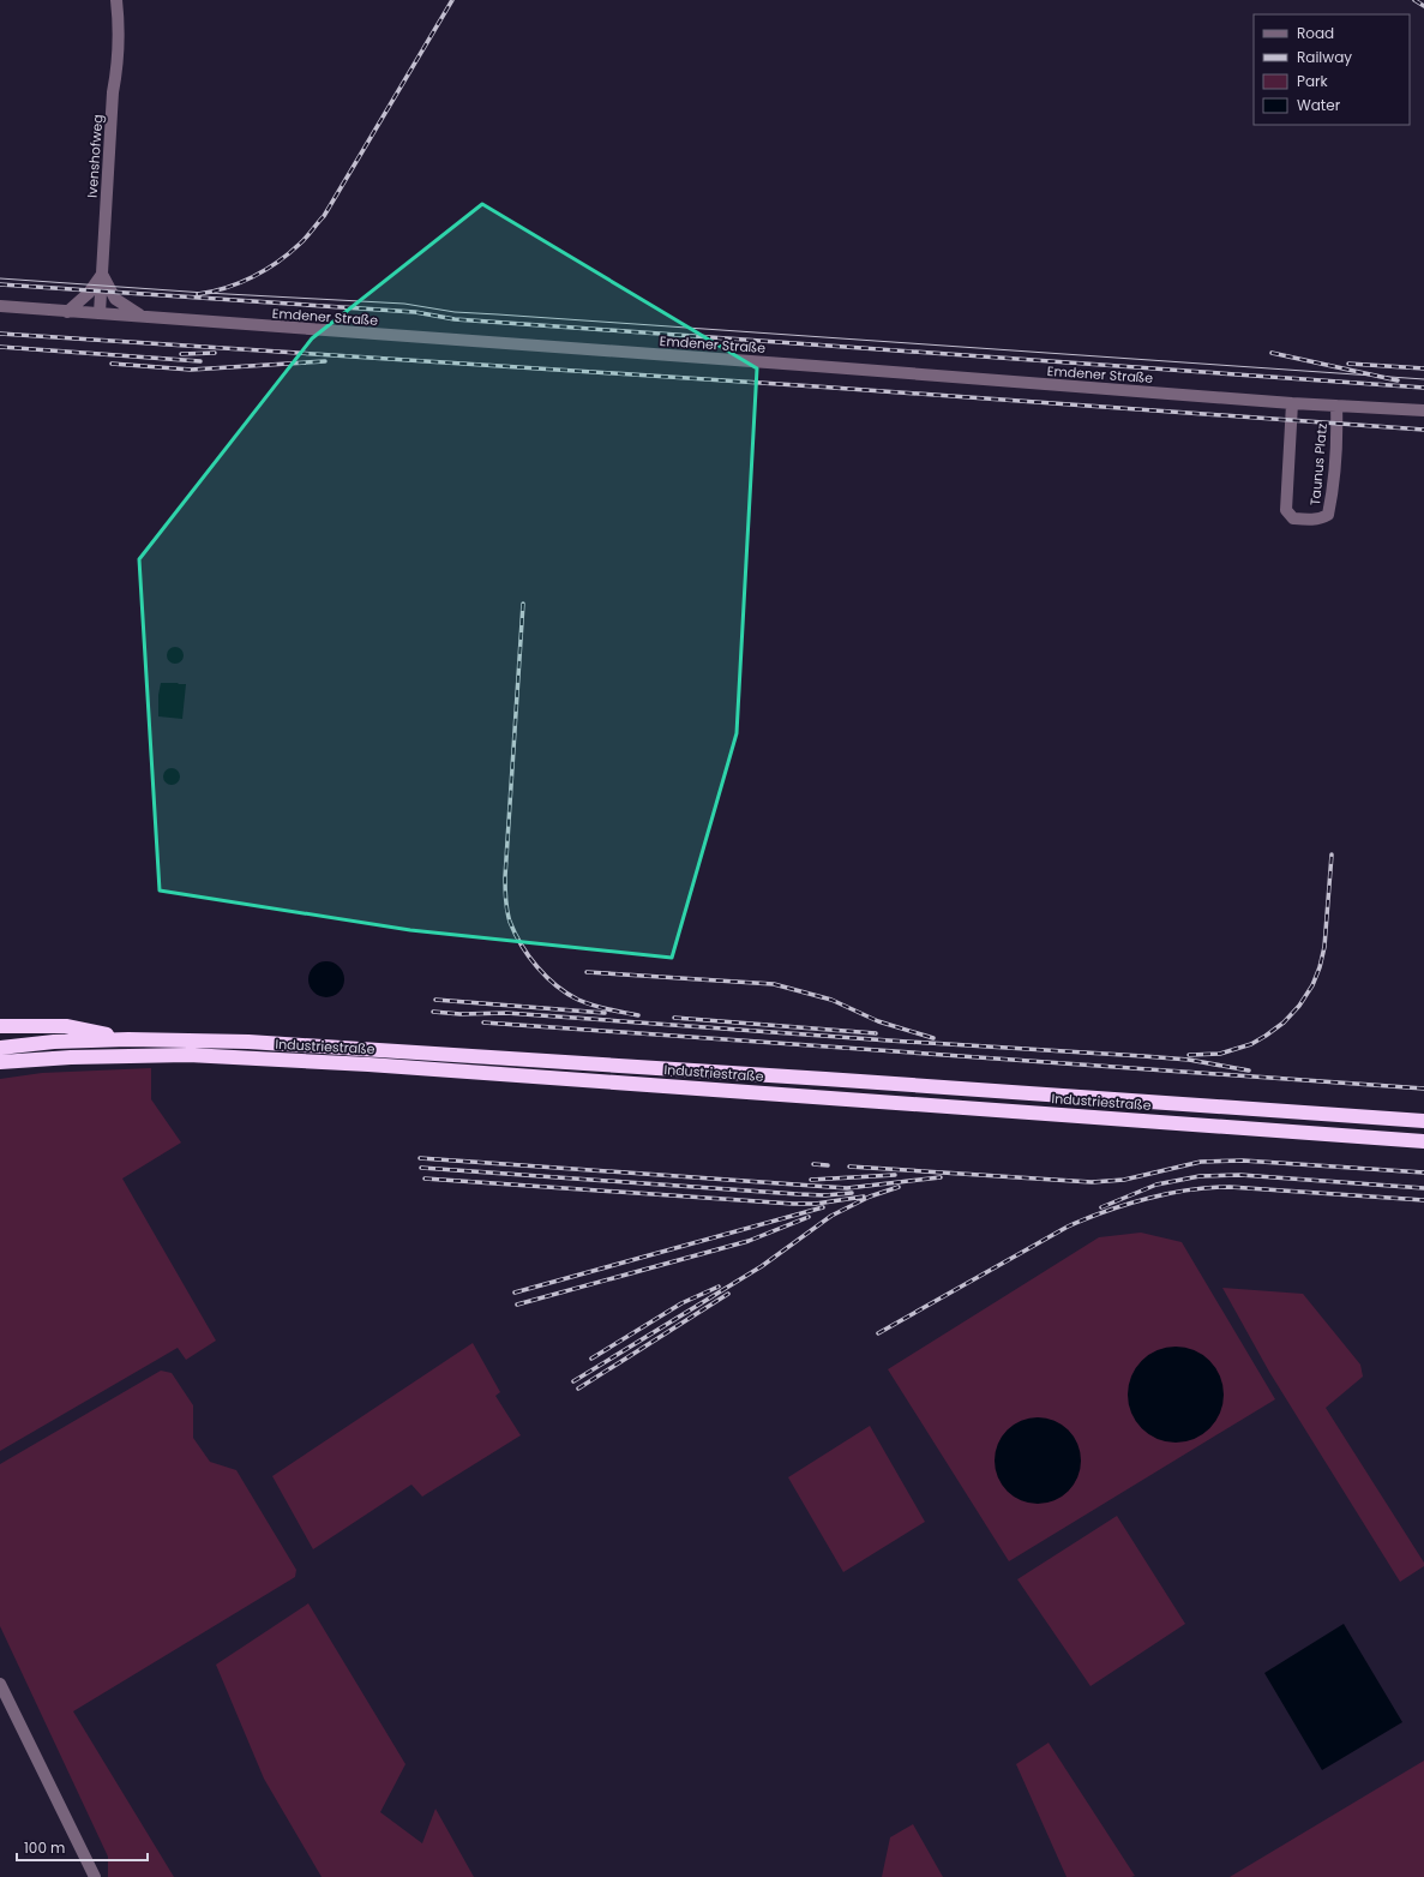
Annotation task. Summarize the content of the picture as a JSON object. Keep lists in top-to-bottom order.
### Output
{
  "streets": {
    "highway": ["Industriestraße"],
    "street": ["Ivenshofweg", "Emdener Straße", "Taunus Platz"]
  },
  "crossings": [
    ["Ivenshofweg", "Emdener Straße"],
    ["Emdener Straße", "Taunus Platz"]
  ],
  "legend": [
    "Road",
    "Railway",
    "Park",
    "Water"
  ],
  "scale_bar": "100 m"
}
